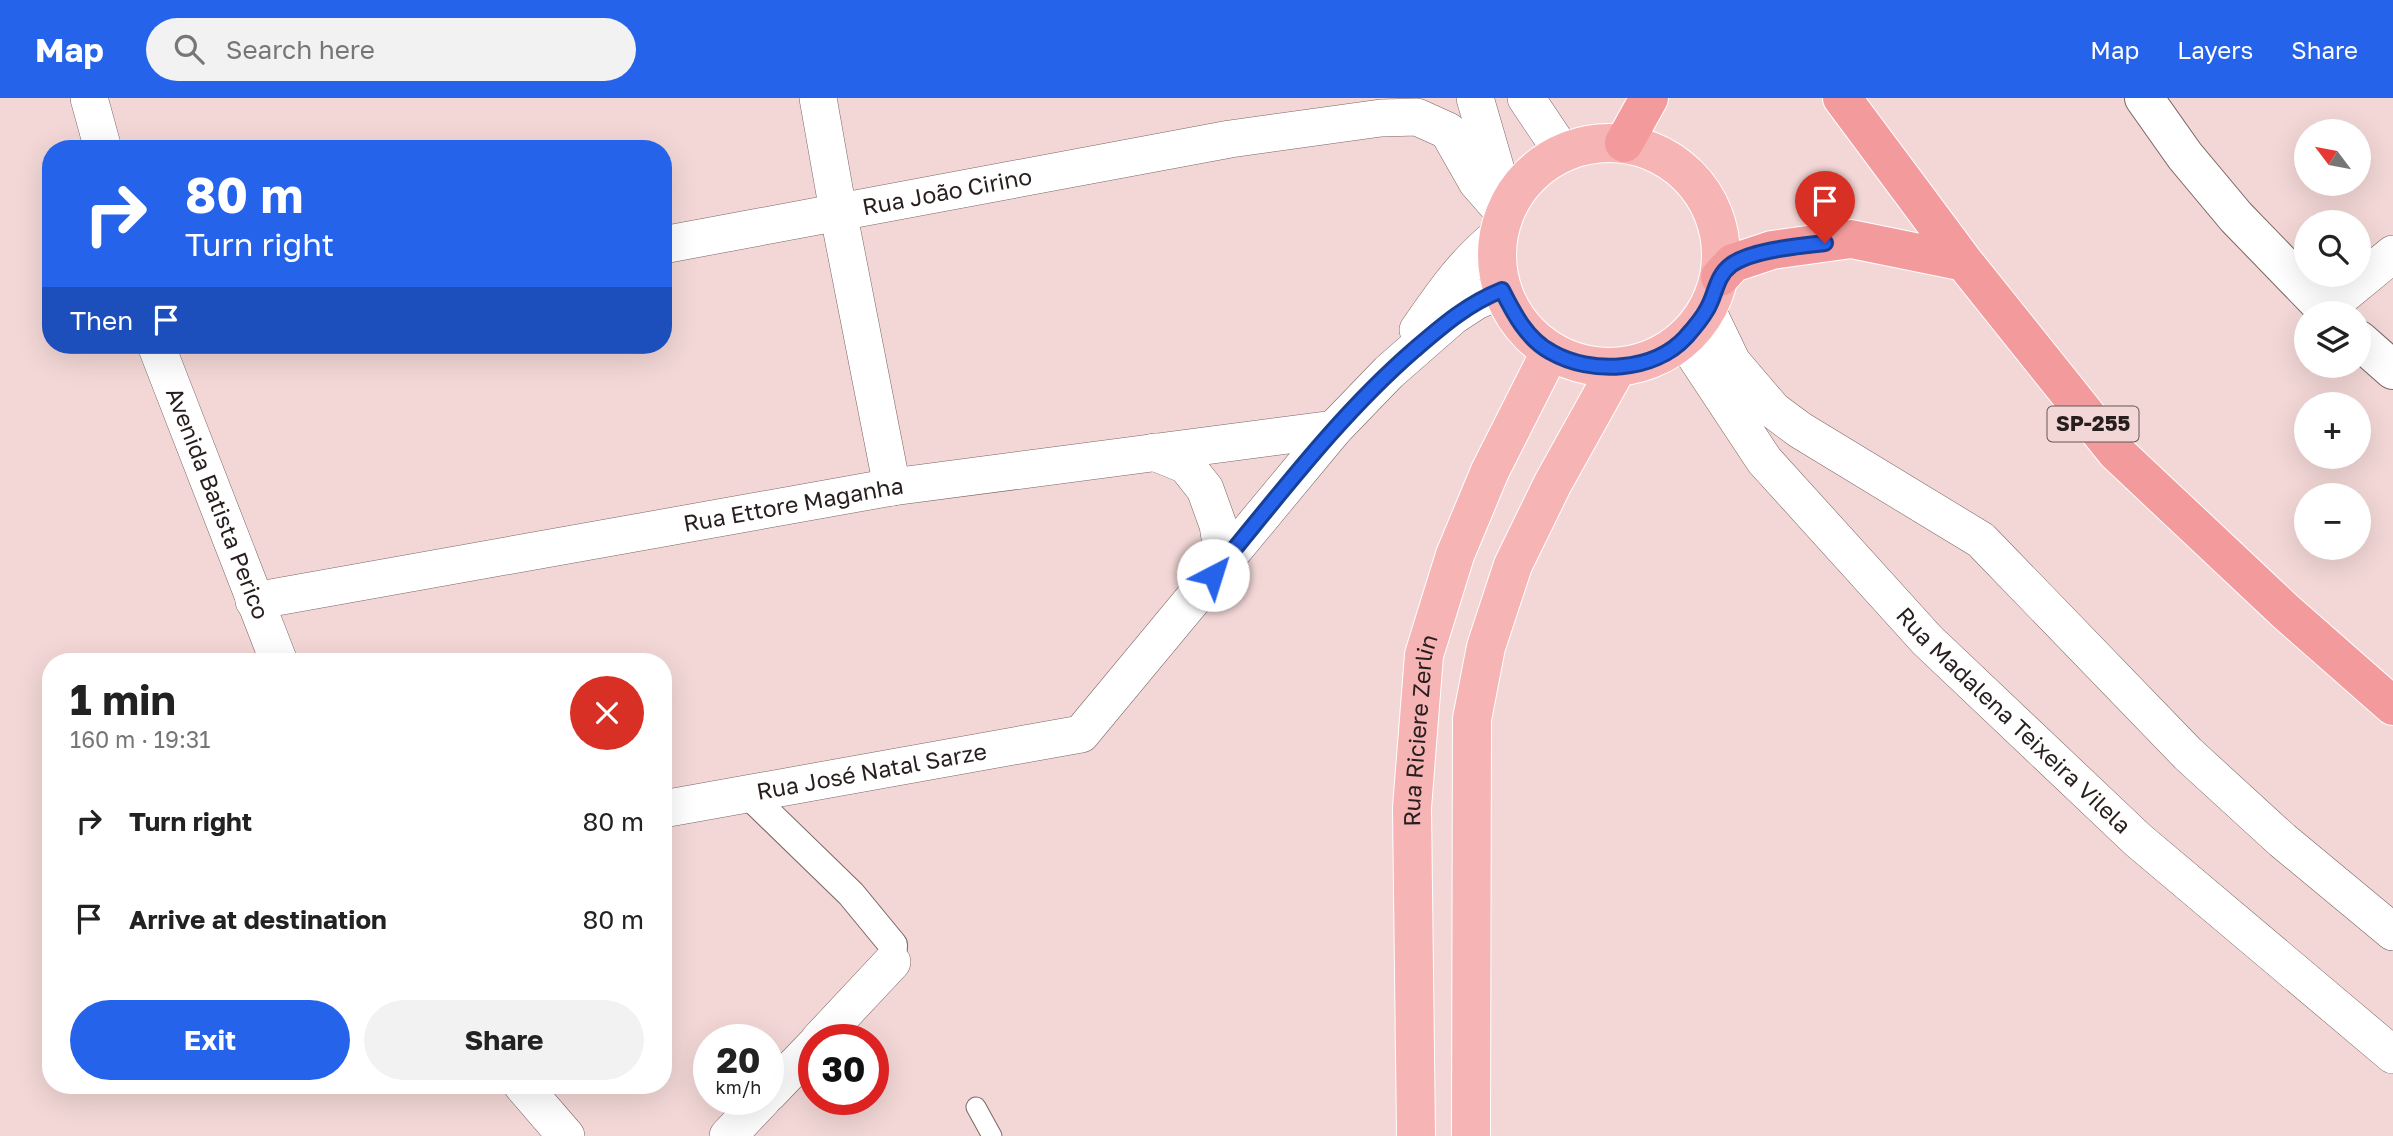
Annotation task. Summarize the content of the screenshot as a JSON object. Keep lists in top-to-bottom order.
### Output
{
  "streets": {
    "highway": ["SP-255"],
    "main road": ["Rua Riciere Zerlin"],
    "street": [
      "Rua João Cirino",
      "Avenida Batista Perico",
      "Rua Ettore Maganha",
      "Rua Madalena Teixeira Vilela",
      "Rua José Natal Sarze"
    ]
  },
  "crossings": [
    ["Avenida Batista Perico", "Rua Ettore Maganha"],
    ["Rua Madalena Teixeira Vilela", "Rua Riciere Zerlin"]
  ],
  "north": "top left",
  "page": {
    "header": "Map",
    "search": "Search here",
    "nav": ["Map", "Layers", "Share"],
    "map_buttons": ["+", "−"],
    "turn": ["80 m", "Turn right"],
    "then": "Then",
    "heading": ["1 min", "160 m · 19:31"],
    "list": [
      {
        "name": "Turn right",
        "value": "80 m"
      },
      {
        "name": "Arrive at destination",
        "value": "80 m"
      }
    ],
    "buttons": ["Exit", "Share"],
    "speed": "20 km/h",
    "limit": "30"
  }
}
